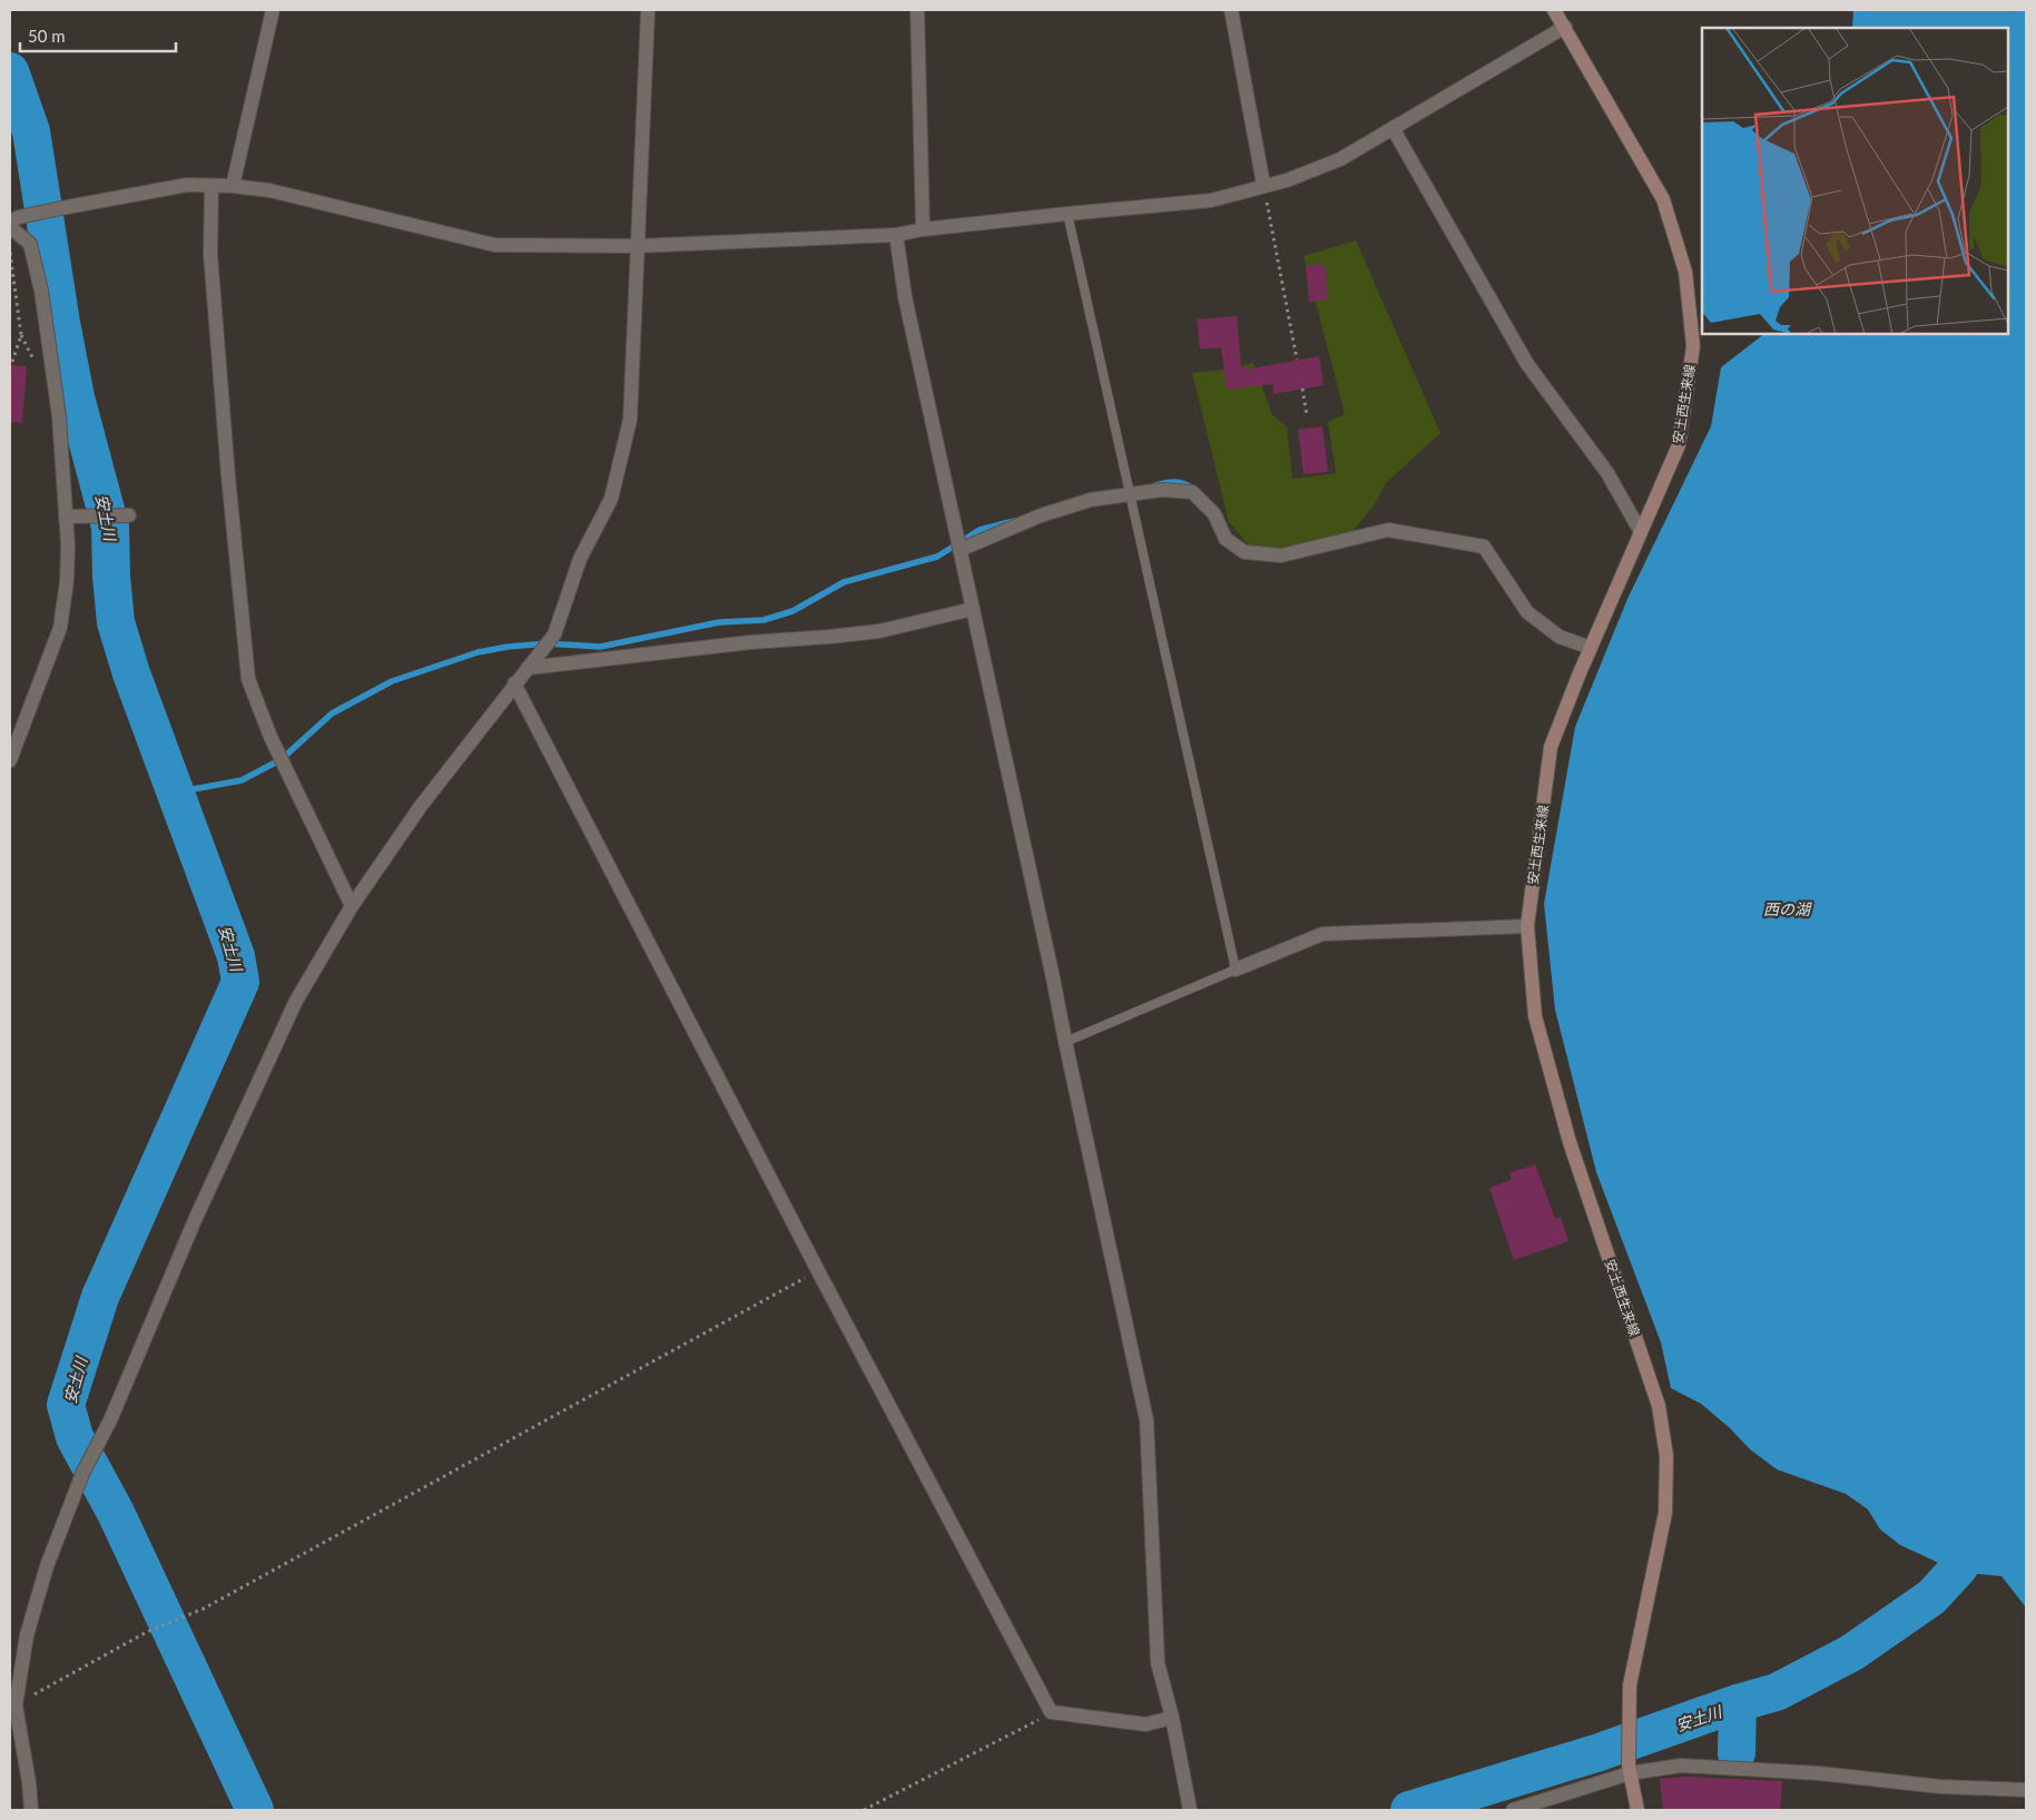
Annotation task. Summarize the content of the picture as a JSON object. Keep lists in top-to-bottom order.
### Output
{
  "streets": {
    "main road": ["安土西生来線"]
  },
  "water": ["安土川", "西の湖"],
  "scale_bar": "50 m"
}
